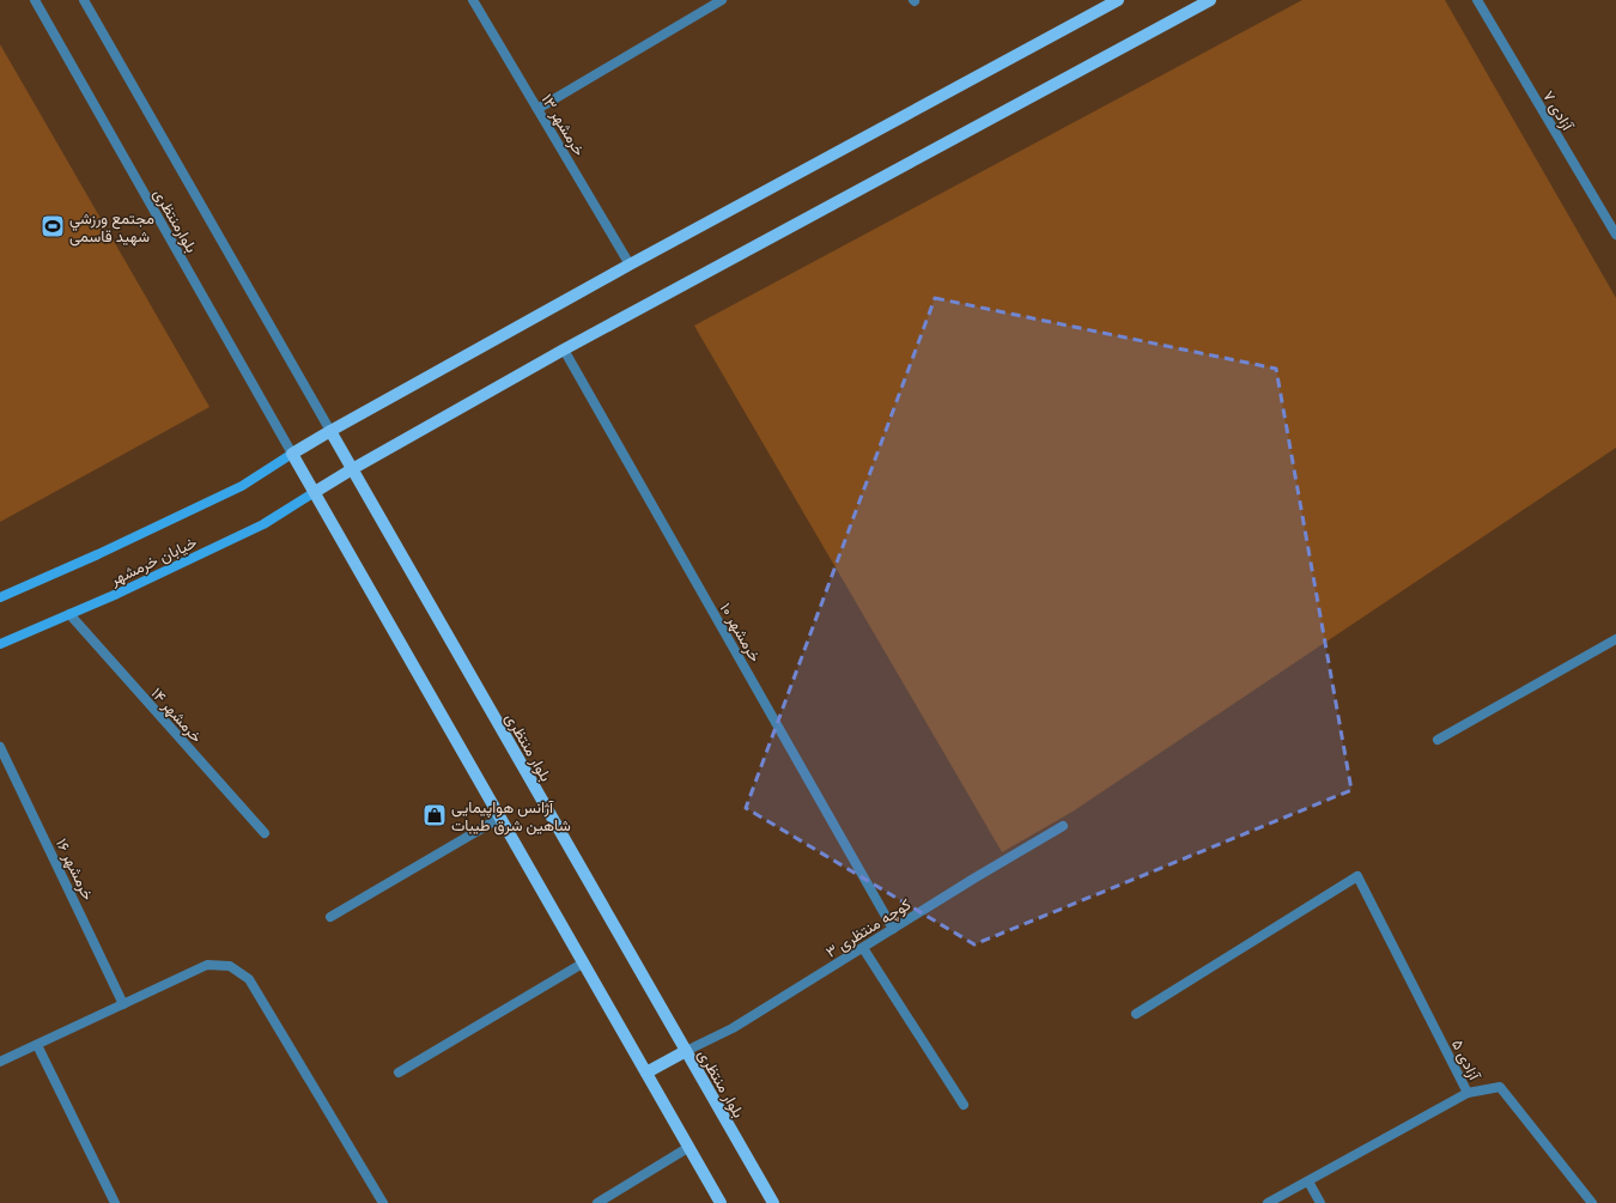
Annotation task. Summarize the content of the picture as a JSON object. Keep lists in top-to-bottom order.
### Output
{
  "streets": {
    "main road": ["خیابان خرمشهر", "بلوار منتظری"],
    "street": [
      "آزادی ۷",
      "خرمشهر ۱۳",
      "بلوارمنتظری",
      "خرمشهر ۱۰",
      "خرمشهر ۱۴",
      "خرمشهر ۱۶",
      "کوچه منتظری ۳",
      "آزادی ۵"
    ]
  },
  "crossings": [
    ["بلوارمنتظری", "خیابان خرمشهر"],
    ["بلوارمنتظری", "بلوار منتظری"],
    ["خیابان خرمشهر", "خرمشهر ۱۴"],
    ["خرمشهر ۱۰", "کوچه منتظری ۳"],
    ["بلوار منتظری", "کوچه منتظری ۳"]
  ],
  "places": {
    "sports": ["مجتمع ورزشي شهید قاسمی"],
    "shop": ["آژانس هواپیمایی شاهین شرق طیبات"]
  }
}
